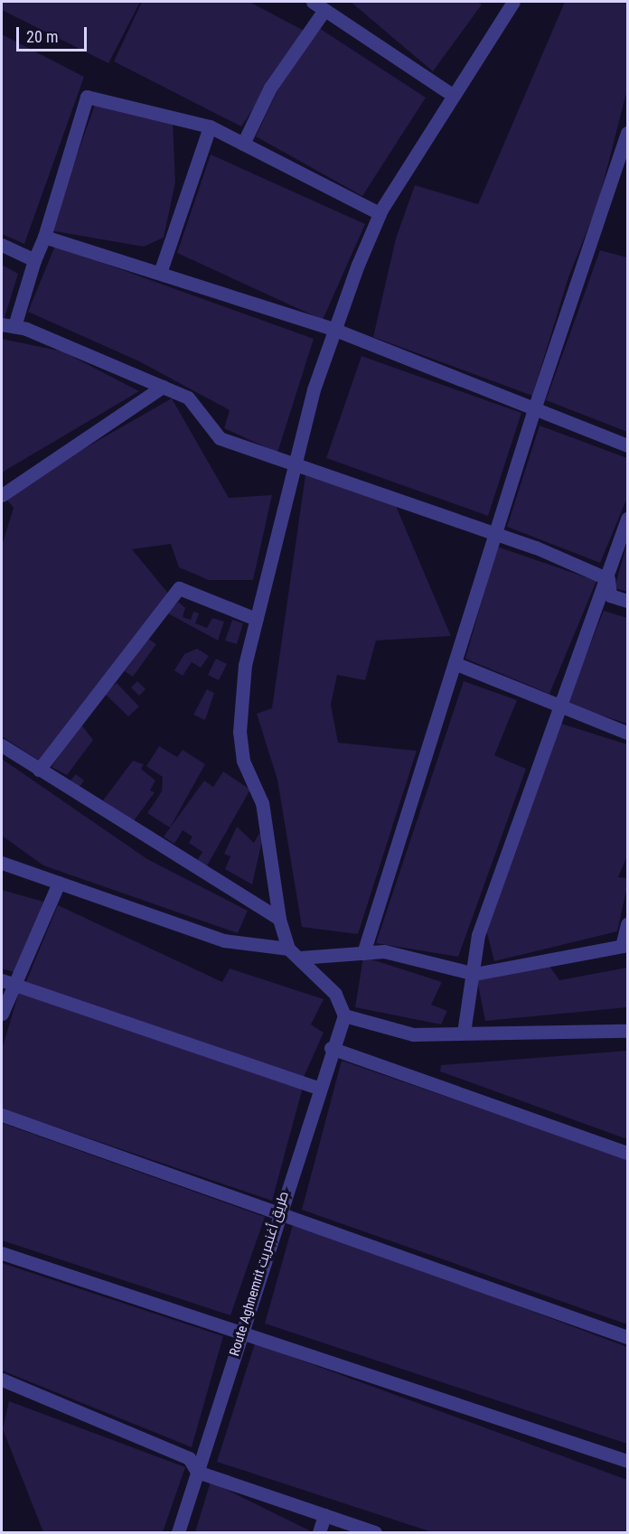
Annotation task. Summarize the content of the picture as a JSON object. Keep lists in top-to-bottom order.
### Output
{
  "streets": {
    "street": ["Route Aghnemrit طريق أغنمريت"]
  },
  "scale_bar": "20 m"
}
